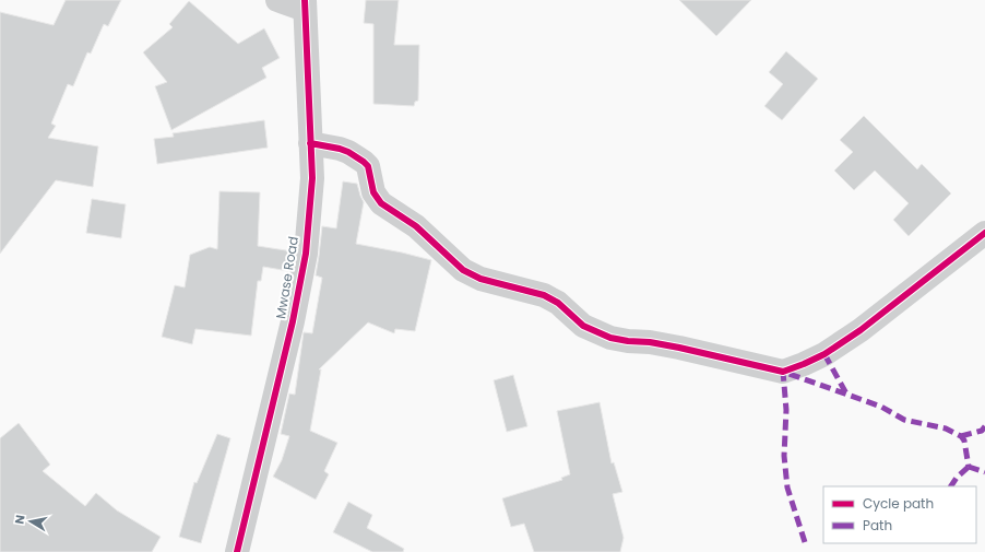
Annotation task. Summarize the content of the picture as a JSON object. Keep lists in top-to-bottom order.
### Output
{
  "streets": {
    "street": ["Mwase Road"]
  },
  "legend": ["Cycle path", "Path"],
  "north": "left"
}
